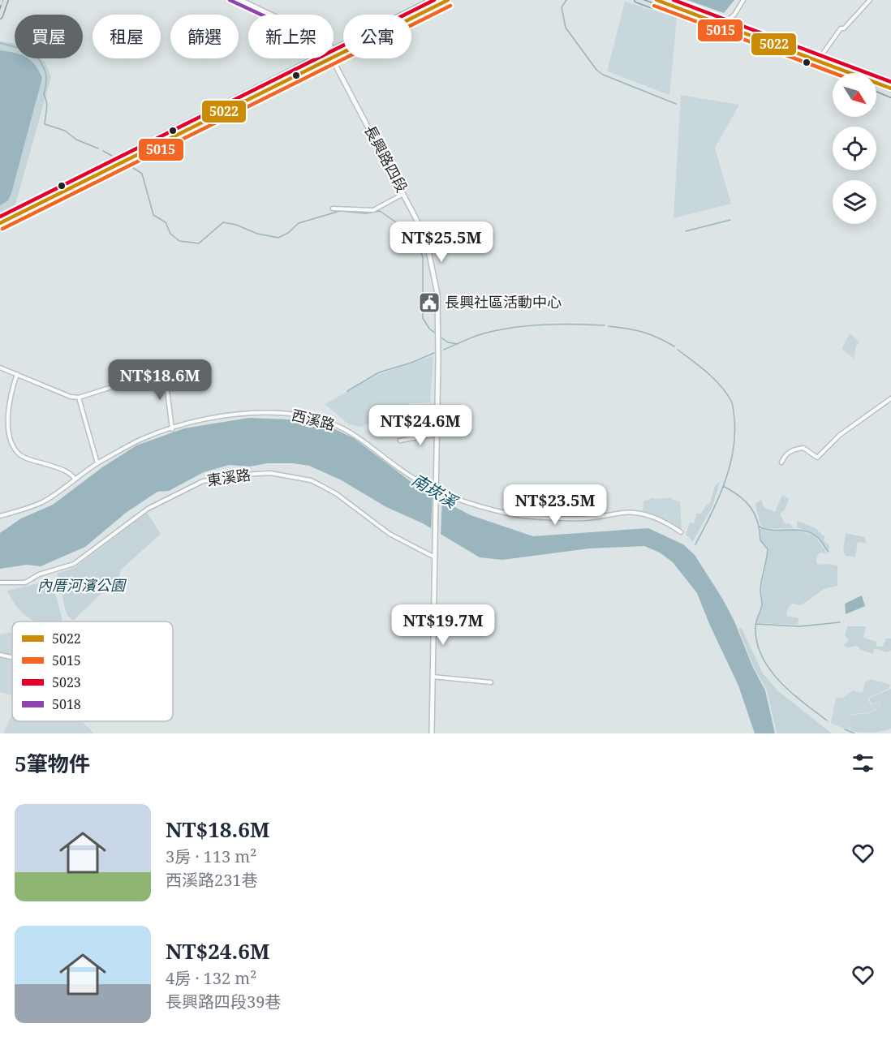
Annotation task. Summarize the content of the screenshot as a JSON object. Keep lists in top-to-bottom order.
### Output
{
  "streets": {
    "street": ["長興路四段", "西溪路", "東溪路"]
  },
  "crossings": [
    ["長興路四段", "西溪路"],
    ["長興路四段", "東溪路"]
  ],
  "water": ["南崁溪"],
  "parks": ["內厝河濱公園"],
  "places": {
    "public building": ["長興社區活動中心"]
  },
  "lines": [
    "transit line 5022",
    "transit line 5023",
    "transit line 5018",
    "transit line 5015"
  ],
  "legend": [
    "5022",
    "5015",
    "5023",
    "5018"
  ],
  "north": "bottom right",
  "page": {
    "chip": [
      "買屋",
      "租屋",
      "篩選",
      "新上架",
      "公寓"
    ],
    "price": [
      "NT$25.5M",
      "NT$18.6M",
      "NT$24.6M",
      "NT$23.5M",
      "NT$19.7M"
    ],
    "heading": "5筆物件",
    "list": [
      {
        "name": "NT$18.6M",
        "note": "3房 · 113 m² · 西溪路231巷"
      },
      {
        "name": "NT$24.6M",
        "note": "4房 · 132 m² · 長興路四段39巷"
      }
    ]
  }
}
